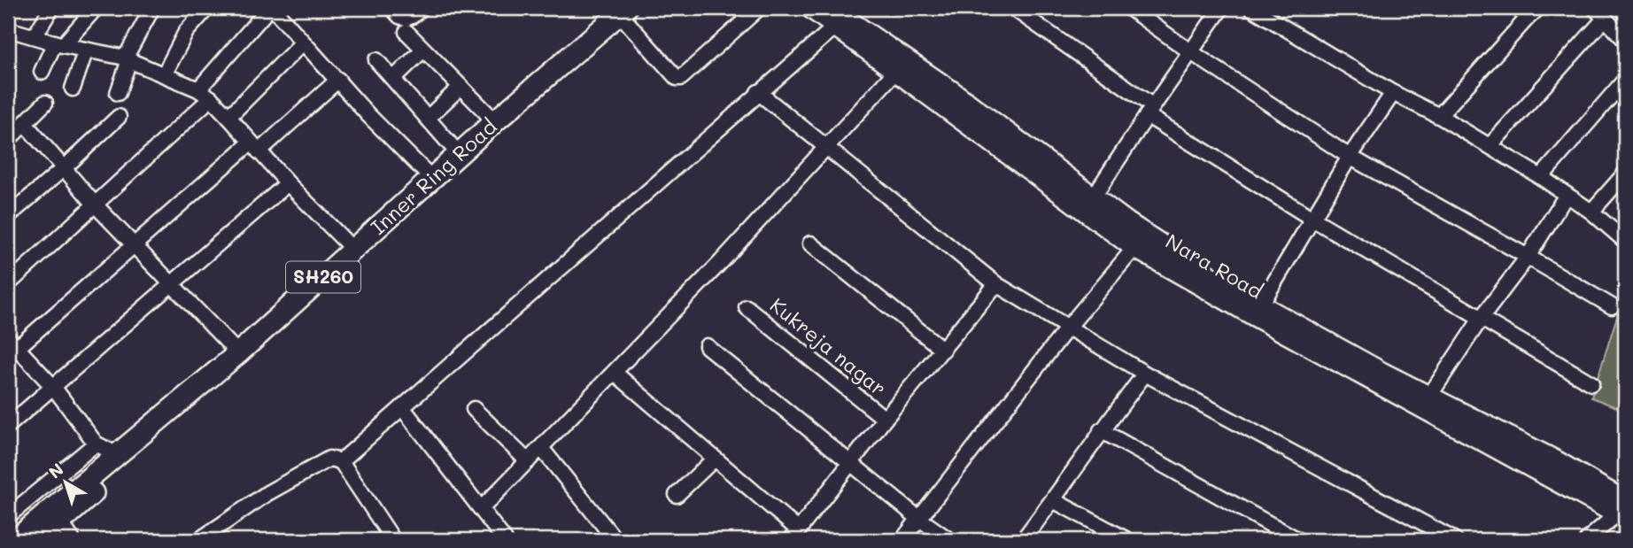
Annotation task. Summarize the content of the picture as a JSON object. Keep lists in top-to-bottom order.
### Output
{
  "streets": {
    "highway": ["Inner Ring Road", "SH260"],
    "main road": ["Nara Road"],
    "street": ["Kukreja nagar"]
  },
  "north": "top left"
}
